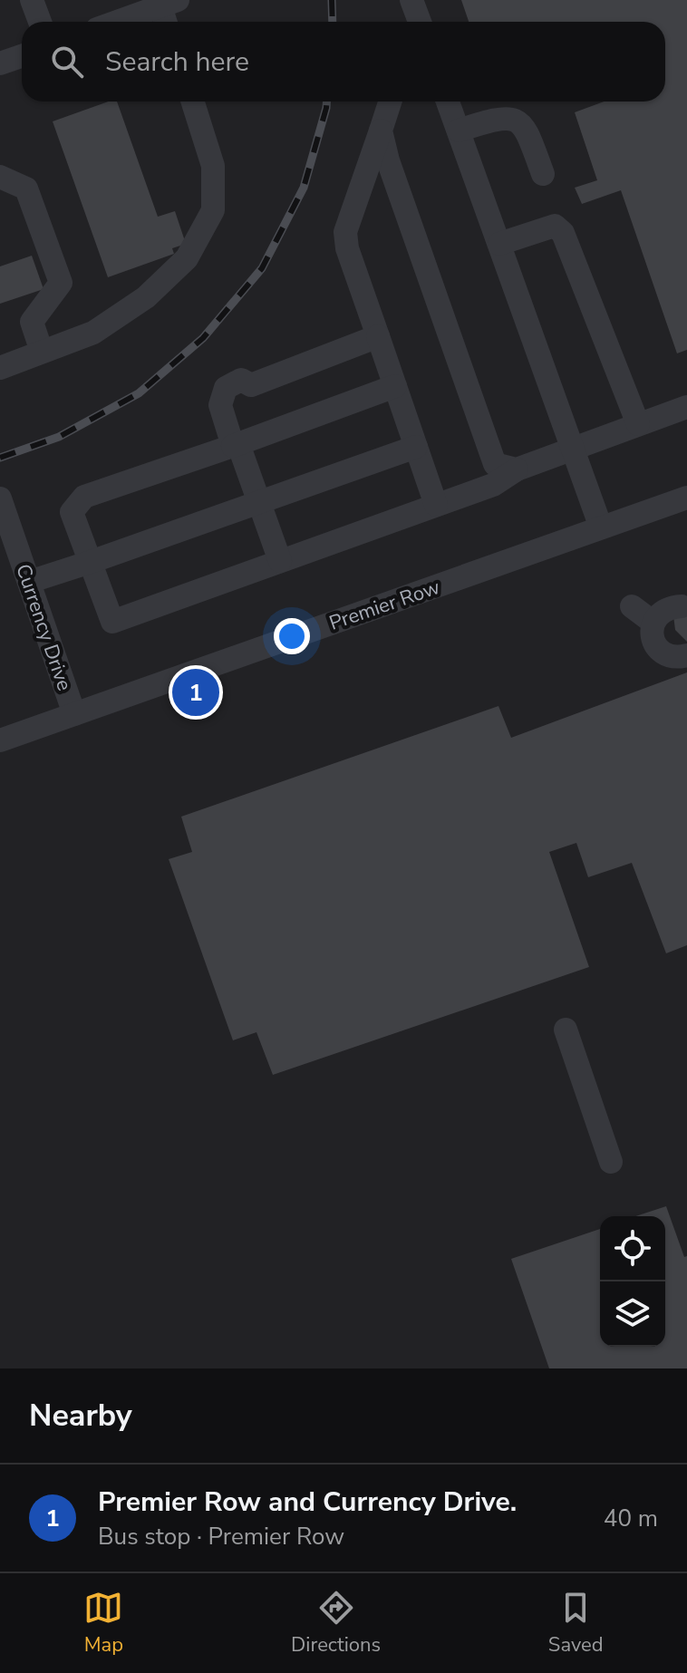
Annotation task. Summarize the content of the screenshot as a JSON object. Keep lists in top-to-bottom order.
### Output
{
  "streets": {
    "street": ["Premier Row", "Currency Drive"]
  },
  "crossings": [
    ["Premier Row", "Currency Drive"]
  ],
  "page": {
    "search": "Search here",
    "pins": "1",
    "heading": "Nearby",
    "list": [
      {
        "mark": "1",
        "name": "Premier Row and Currency Drive.",
        "note": "Bus stop · Premier Row",
        "value": "40 m"
      }
    ],
    "nav": ["Map", "Directions", "Saved"]
  }
}
